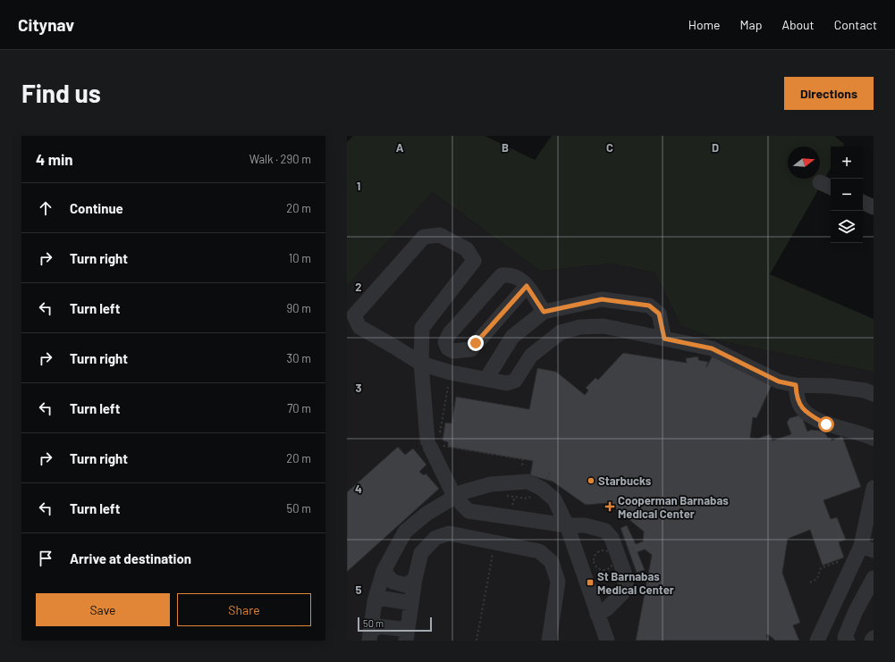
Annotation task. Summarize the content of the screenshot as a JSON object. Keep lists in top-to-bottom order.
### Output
{
  "places": {
    "other": ["Starbucks"],
    "health": ["Cooperman Barnabas Medical Center"],
    "transit": ["St Barnabas Medical Center"]
  },
  "scale_bar": "50 m",
  "north": "right",
  "page": {
    "header": "Citynav",
    "nav": [
      "Home",
      "Map",
      "About",
      "Contact"
    ],
    "buttons": [
      "Directions",
      ["Save", "Share"]
    ],
    "title": "Find us",
    "heading": ["4 min", "Walk · 290 m"],
    "map_buttons": ["+", "−"],
    "list": [
      ["Continue", "20 m"],
      ["Turn right", "10 m"],
      ["Turn left", "90 m"],
      ["Turn right", "30 m"],
      ["Turn left", "70 m"],
      ["Turn right", "20 m"],
      ["Turn left", "50 m"],
      "Arrive at destination"
    ],
    "scale": "50 m"
  },
  "grid": {
    "columns": [
      "A",
      "B",
      "C",
      "D"
    ],
    "rows": [
      "1",
      "2",
      "3",
      "4",
      "5"
    ]
  }
}
